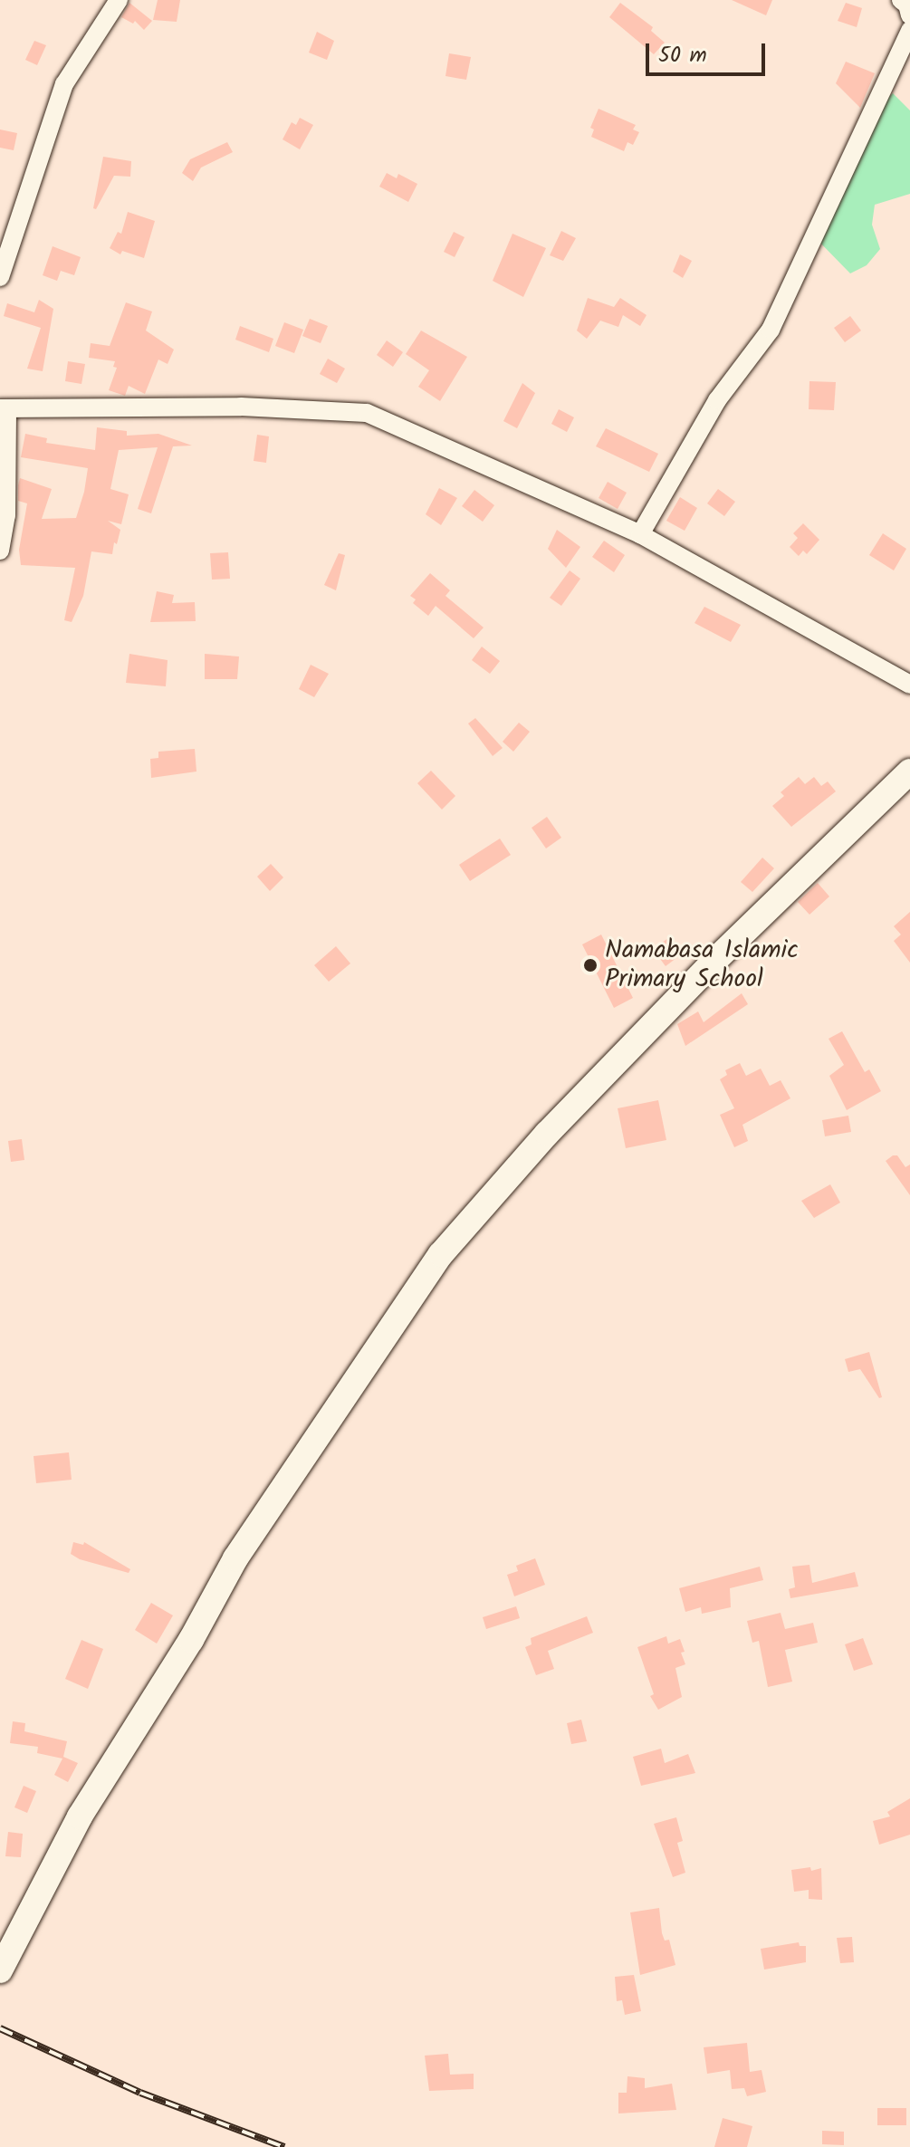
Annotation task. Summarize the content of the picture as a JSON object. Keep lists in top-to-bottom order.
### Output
{
  "places": ["Namabasa Islamic Primary School"],
  "scale_bar": "50 m"
}
